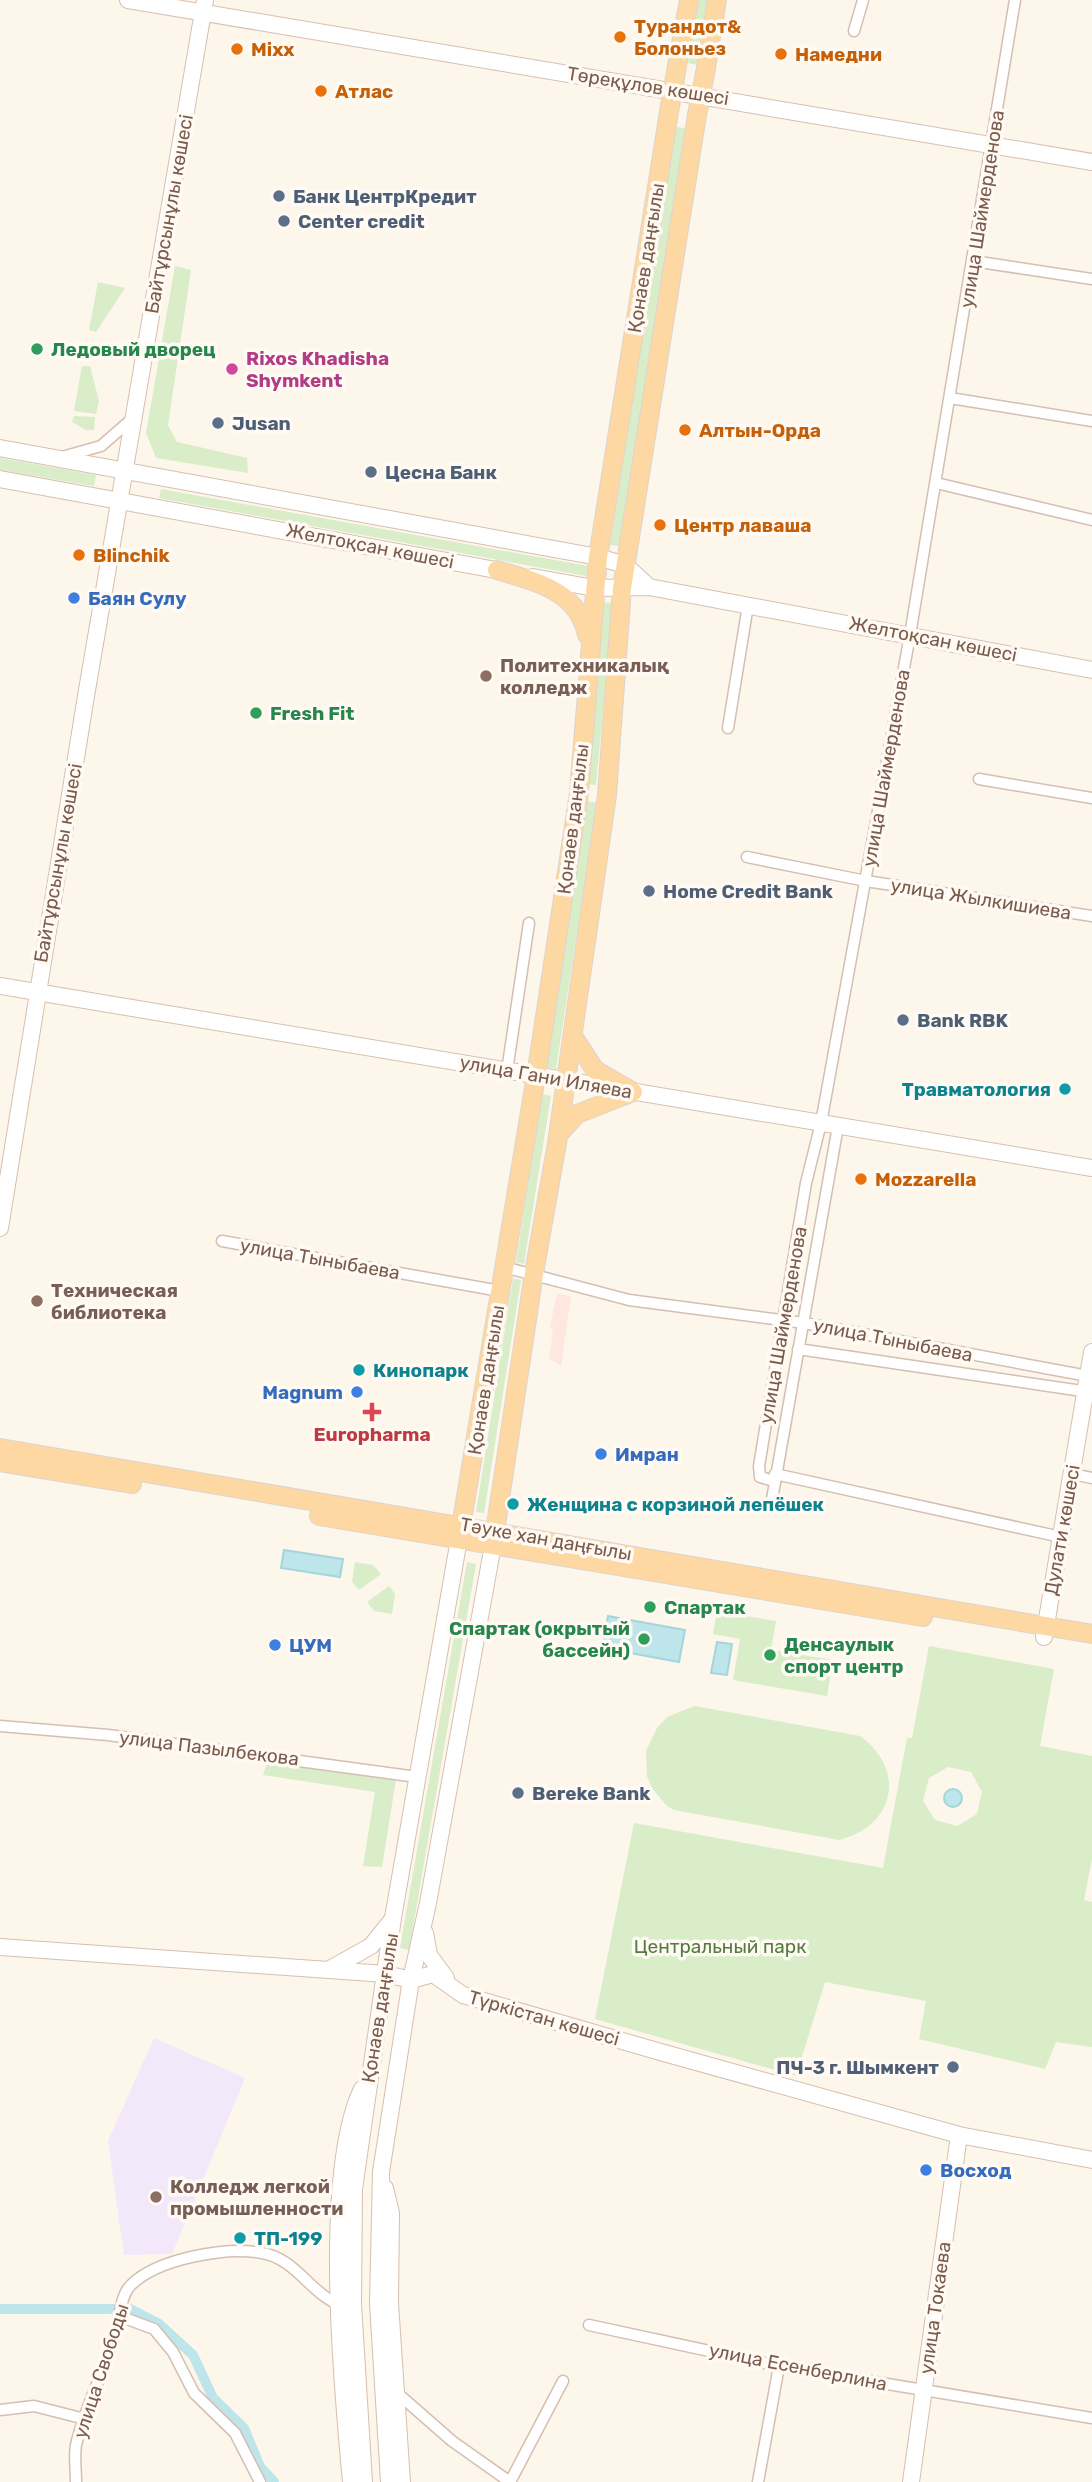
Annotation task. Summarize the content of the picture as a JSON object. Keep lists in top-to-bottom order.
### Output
{
  "streets": {
    "main road": [
      "Төреқұлов көшесі",
      "Байтұрсынұлы көшесі",
      "Қонаев даңғылы",
      "Желтоқсан көшесі",
      "улица Гани Иляева",
      "Дулати көшесі",
      "Тәуке хан даңғылы",
      "Түркістан көшесі",
      "улица Токаева"
    ],
    "street": [
      "улица Шаймерденова",
      "улица Жылкишиева",
      "улица Тыныбаева",
      "улица Пазылбекова",
      "улица Есенберлина",
      "улица Свободы"
    ]
  },
  "crossings": [
    ["Төреқұлов көшесі", "улица Шаймерденова"],
    ["Төреқұлов көшесі", "Байтұрсынұлы көшесі"],
    ["улица Шаймерденова", "Желтоқсан көшесі"],
    ["улица Шаймерденова", "улица Жылкишиева"],
    ["улица Шаймерденова", "улица Гани Иляева"],
    ["улица Шаймерденова", "улица Тыныбаева"],
    ["Байтұрсынұлы көшесі", "Желтоқсан көшесі"],
    ["Байтұрсынұлы көшесі", "улица Гани Иляева"],
    ["Қонаев даңғылы", "Желтоқсан көшесі"],
    ["Қонаев даңғылы", "улица Гани Иляева"],
    ["Қонаев даңғылы", "улица Тыныбаева"],
    ["Қонаев даңғылы", "Тәуке хан даңғылы"],
    ["Қонаев даңғылы", "улица Пазылбекова"],
    ["Қонаев даңғылы", "Түркістан көшесі"],
    ["улица Тыныбаева", "Дулати көшесі"],
    ["Дулати көшесі", "Тәуке хан даңғылы"],
    ["Түркістан көшесі", "улица Токаева"],
    ["улица Токаева", "улица Есенберлина"]
  ],
  "parks": ["Центральный парк"],
  "places": {
    "other": [
      "Турандот& Болоньез",
      "Mixx",
      "Намедни",
      "Атлас",
      "Банк ЦентрКредит",
      "Center credit",
      "Ледовый дворец",
      "Rixos Khadisha Shymkent",
      "Jusan",
      "Алтын-Орда",
      "Цесна Банк",
      "Центр лаваша",
      "Blinchik",
      "Баян Сулу",
      "Политехникалық колледж",
      "Fresh Fit",
      "Home Credit Bank",
      "Bank RBK",
      "Травматология",
      "Mozzarella",
      "Техническая библиотека",
      "Кинопарк",
      "Magnum",
      "Имран",
      "Женщина с корзиной лепёшек",
      "Спартак",
      "Спартак (окрытый бассейн)",
      "ЦУМ",
      "Денсаулык спорт центр",
      "Bereke Bank",
      "ПЧ-3 г. Шымкент",
      "Восход",
      "Колледж легкой промышленности",
      "ТП-199"
    ],
    "health": ["Europharma"]
  }
}
